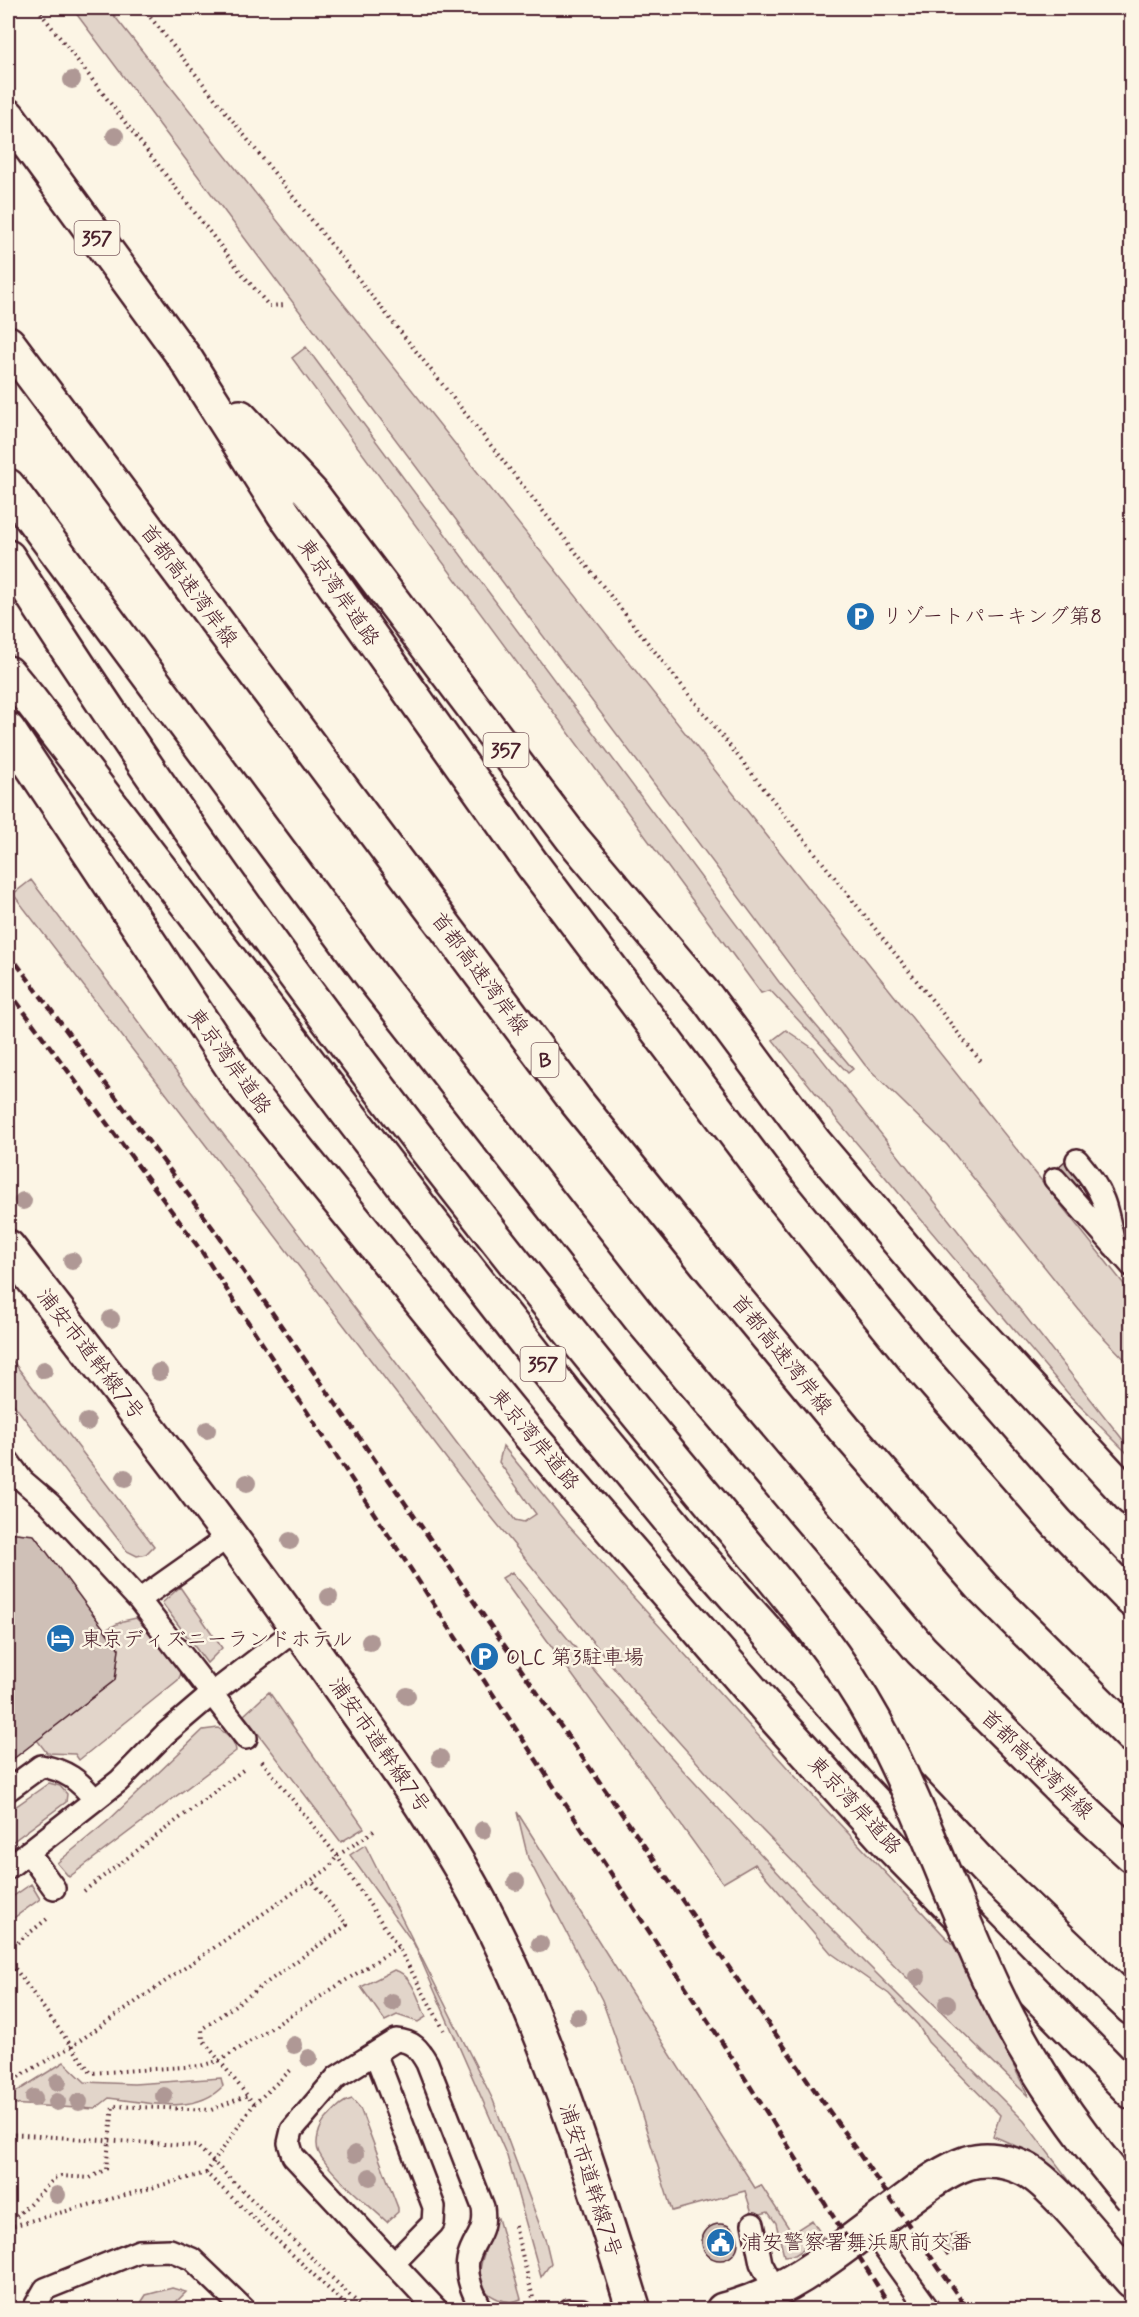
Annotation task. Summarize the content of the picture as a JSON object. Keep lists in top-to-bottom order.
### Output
{
  "streets": {
    "main road": [
      "357",
      "首都高速湾岸線",
      "東京湾岸道路",
      "B",
      "浦安市道幹線7号"
    ]
  },
  "places": {
    "parking": ["リゾートパーキング第8", "OLC 第3駐車場"],
    "hotel": ["東京ディズニーランドホテル"],
    "public building": ["浦安警察署舞浜駅前交番"]
  }
}
